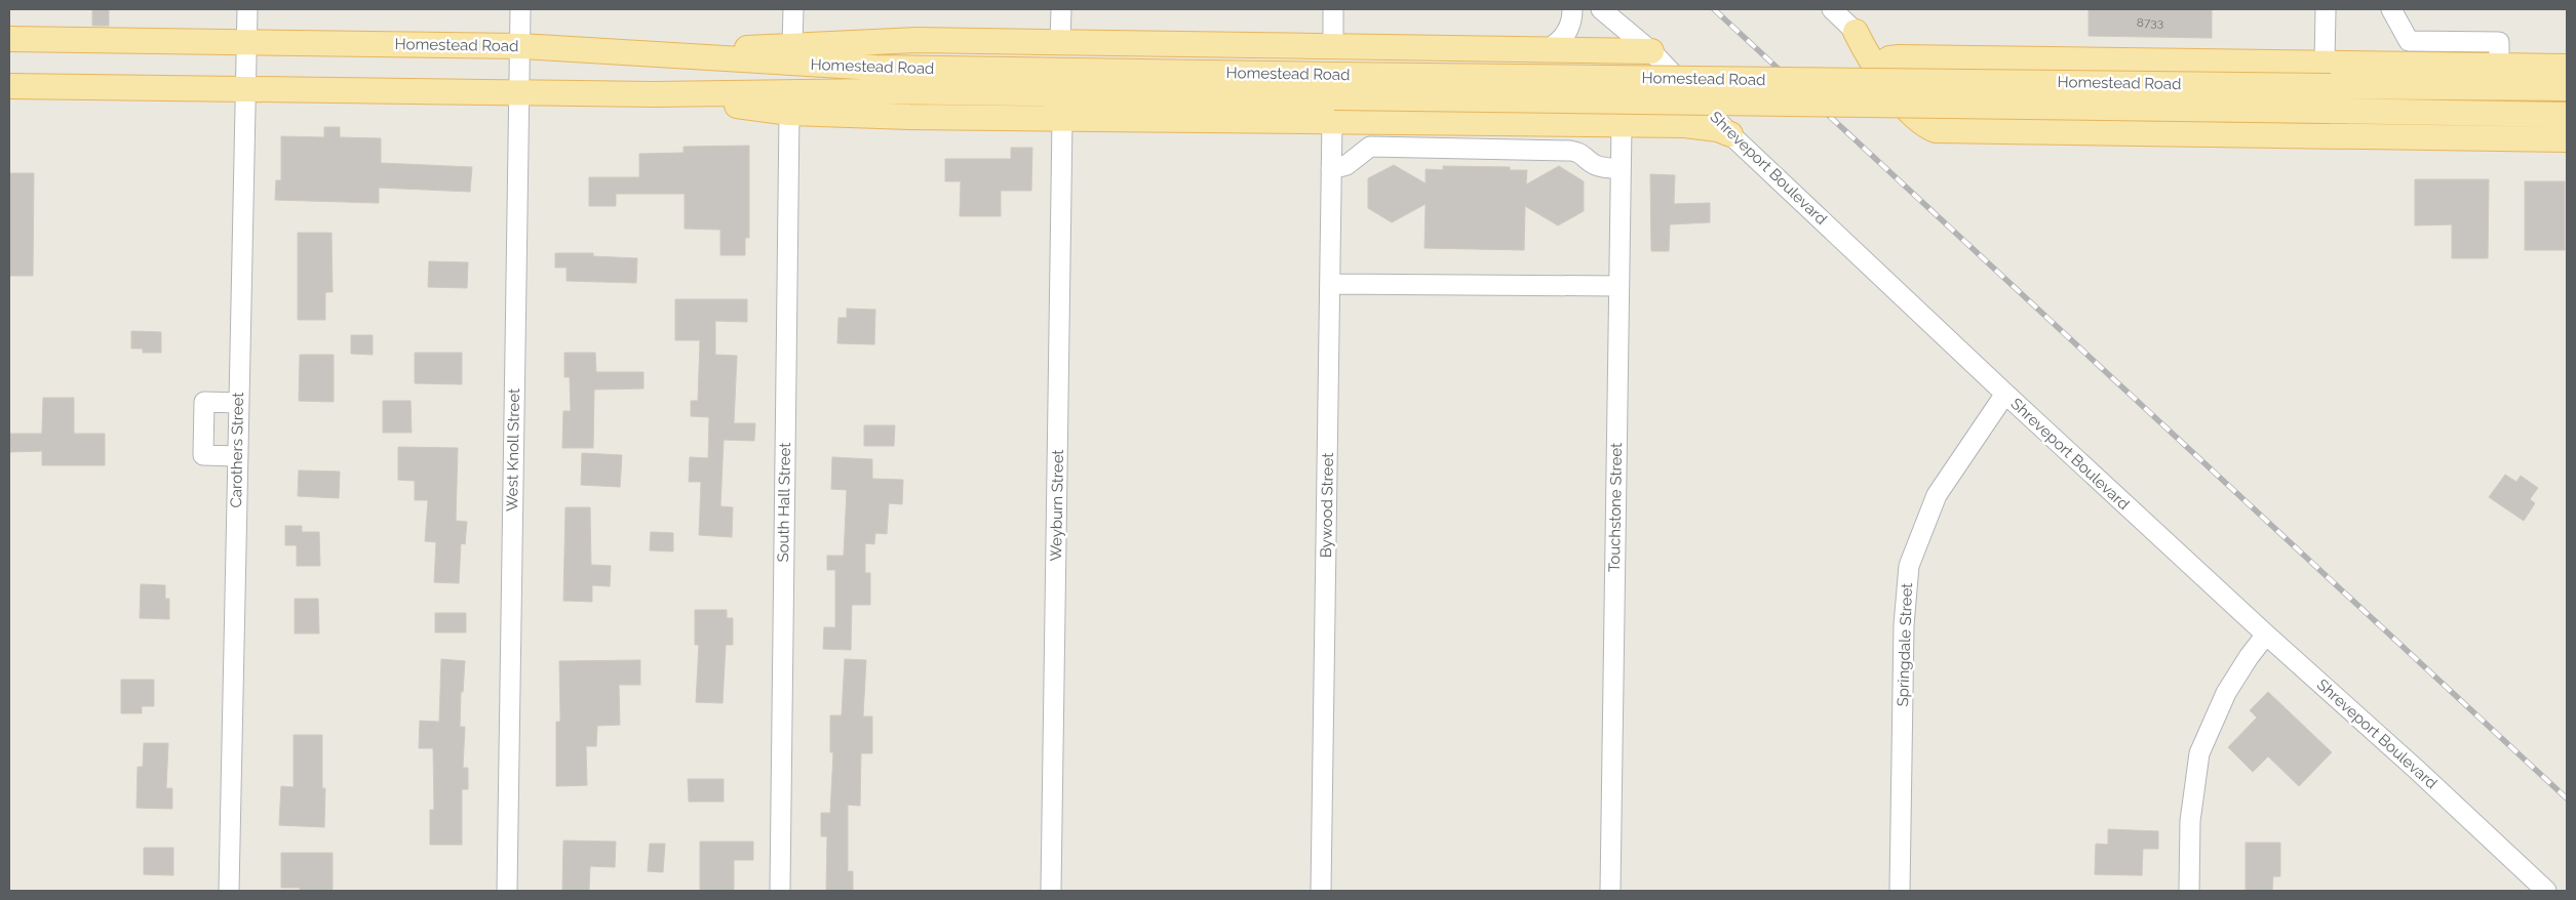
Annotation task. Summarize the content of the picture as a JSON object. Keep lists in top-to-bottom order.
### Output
{
  "streets": {
    "main road": ["Homestead Road"],
    "street": [
      "Shreveport Boulevard",
      "Carothers Street",
      "West Knoll Street",
      "South Hall Street",
      "Weyburn Street",
      "Bywood Street",
      "Touchstone Street",
      "Springdale Street"
    ]
  },
  "crossings": [
    ["Homestead Road", "Carothers Street"],
    ["Homestead Road", "West Knoll Street"],
    ["Homestead Road", "Bywood Street"],
    ["Shreveport Boulevard", "Springdale Street"]
  ],
  "house_numbers": ["8733"]
}
